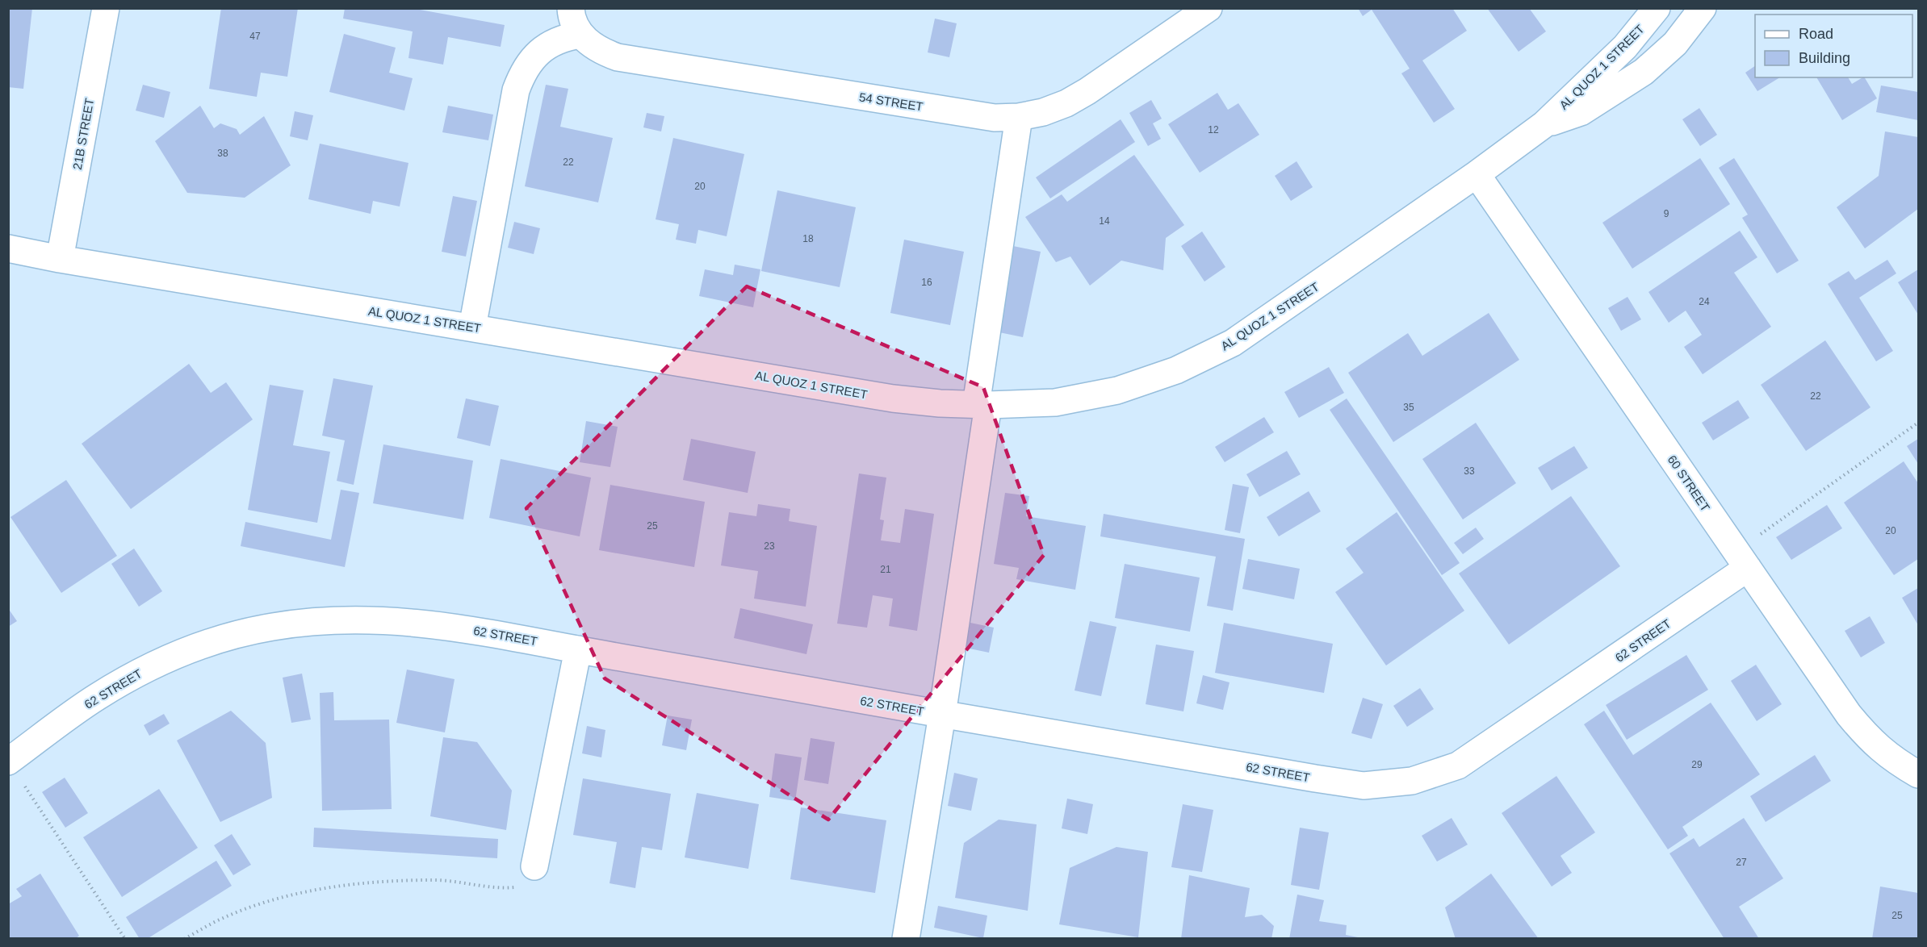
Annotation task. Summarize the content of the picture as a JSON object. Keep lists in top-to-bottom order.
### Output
{
  "streets": {
    "street": [
      "AL QUOZ 1 STREET",
      "54 STREET",
      "21B STREET",
      "60 STREET",
      "62 STREET"
    ]
  },
  "crossings": [
    ["AL QUOZ 1 STREET", "21B STREET"],
    ["AL QUOZ 1 STREET", "60 STREET"],
    ["60 STREET", "62 STREET"]
  ],
  "house_numbers": [
    "47",
    "12",
    "38",
    "22",
    "20",
    "9",
    "14",
    "18",
    "16",
    "24",
    "22",
    "35",
    "33",
    "25",
    "20",
    "23",
    "21",
    "29",
    "27",
    "25"
  ],
  "legend": ["Road", "Building"]
}
